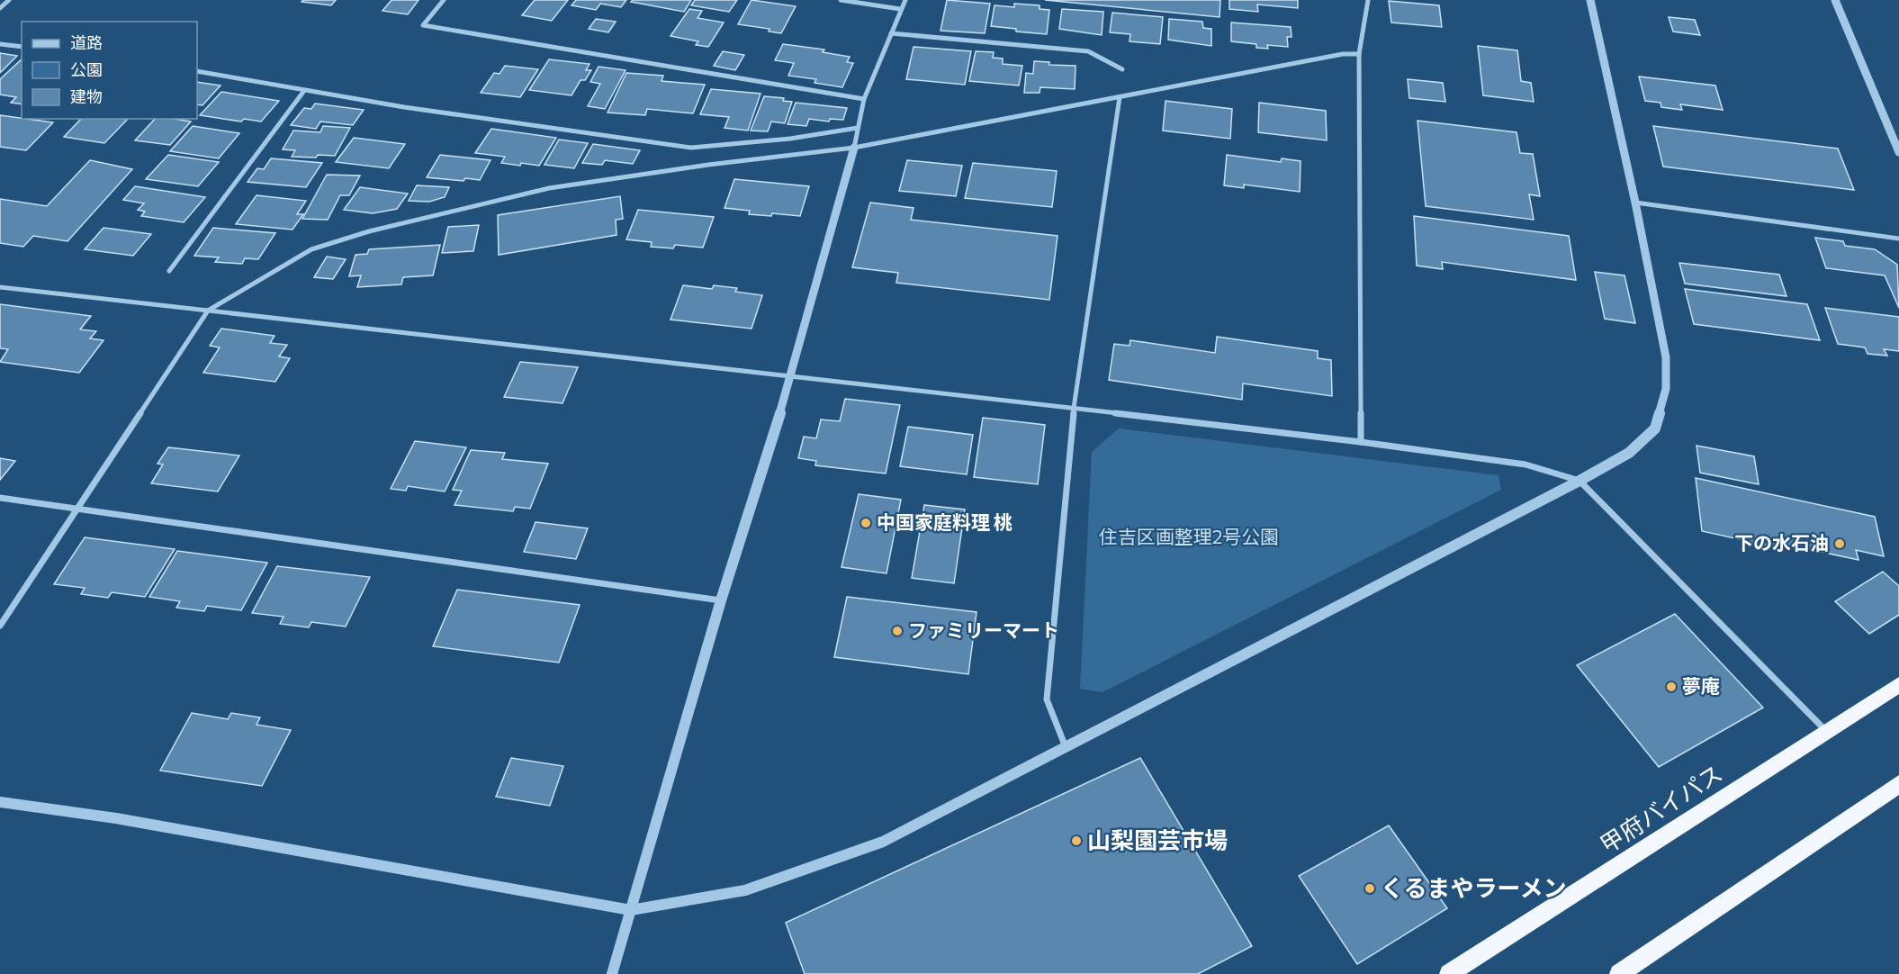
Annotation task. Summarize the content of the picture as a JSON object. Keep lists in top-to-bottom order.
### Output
{
  "streets": {
    "highway": ["甲府バイパス"]
  },
  "parks": ["住吉区画整理2号公園"],
  "places": [
    "中国家庭料理 桃",
    "下の水石油",
    "ファミリーマート",
    "夢庵",
    "山梨園芸市場",
    "くるまやラーメン"
  ],
  "legend": ["道路", "公園", "建物"]
}
